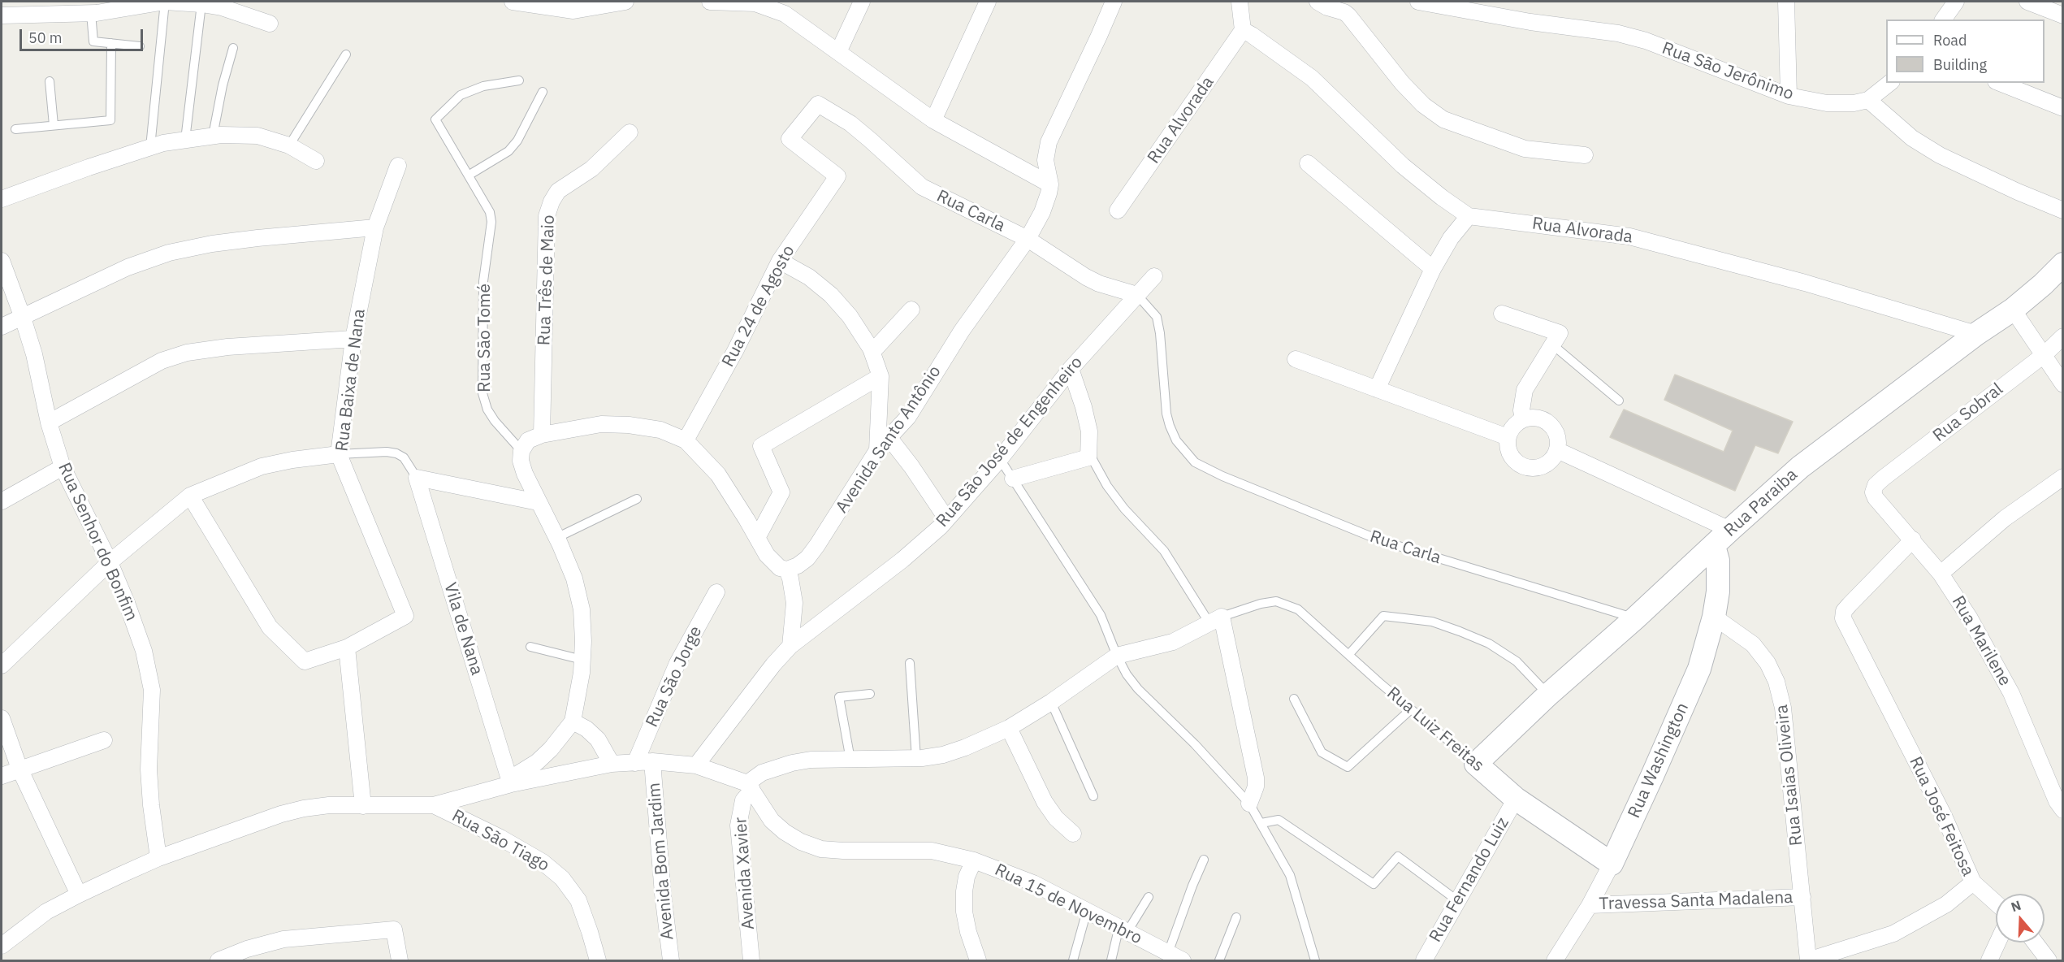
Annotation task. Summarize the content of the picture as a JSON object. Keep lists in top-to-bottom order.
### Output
{
  "streets": {
    "street": [
      "Rua São Jerônimo",
      "Rua Alvorada",
      "Rua Carla",
      "Rua Três de Maio",
      "Rua 24 de Agosto",
      "Rua Baixa de Nana",
      "Rua Sobral",
      "Avenida Santo Antônio",
      "Rua São José de Engenheiro",
      "Rua Paraiba",
      "Rua Senhor do Bonfim",
      "Vila de Nana",
      "Rua Marilene",
      "Rua São Jorge",
      "Rua Luiz Freitas",
      "Rua Washington",
      "Rua Isaias Oliveira",
      "Rua José Feitosa",
      "Rua São Tiago",
      "Avenida Bom Jardim",
      "Avenida Xavier",
      "Rua Fernando Luiz",
      "Travessa Santa Madalena",
      "Rua 15 de Novembro"
    ],
    "lane": ["Rua São Tomé"]
  },
  "crossings": [
    ["Rua Alvorada", "Rua Paraiba"],
    ["Rua Carla", "Rua 24 de Agosto"],
    ["Rua Carla", "Avenida Santo Antônio"],
    ["Rua Carla", "Rua São José de Engenheiro"],
    ["Rua Carla", "Rua Paraiba"],
    ["Rua Sobral", "Rua Marilene"],
    ["Rua Paraiba", "Rua Luiz Freitas"],
    ["Rua Paraiba", "Rua Washington"],
    ["Rua Marilene", "Rua José Feitosa"],
    ["Rua Luiz Freitas", "Rua Washington"],
    ["Rua Luiz Freitas", "Rua Fernando Luiz"],
    ["Rua Washington", "Rua Isaias Oliveira"],
    ["Rua Washington", "Travessa Santa Madalena"],
    ["Rua Isaias Oliveira", "Rua José Feitosa"],
    ["Rua Isaias Oliveira", "Travessa Santa Madalena"],
    ["Avenida Xavier", "Rua 15 de Novembro"]
  ],
  "legend": ["Road", "Building"],
  "scale_bar": "50 m",
  "north": "top"
}
